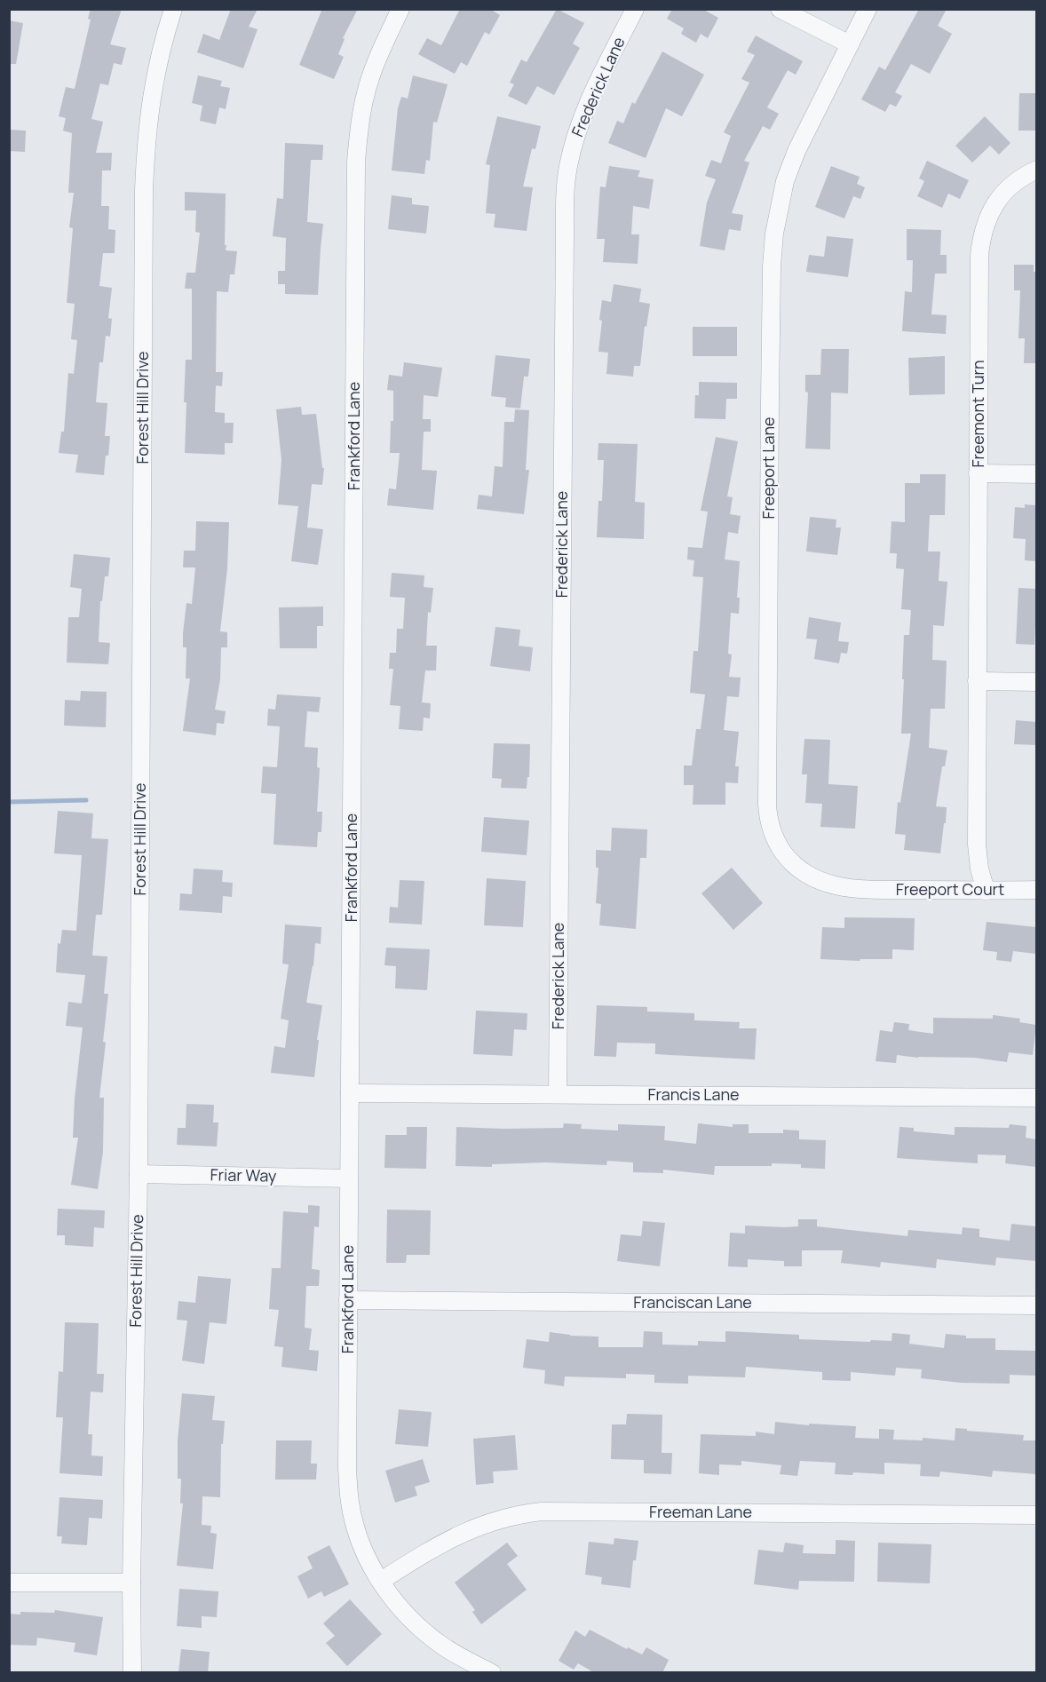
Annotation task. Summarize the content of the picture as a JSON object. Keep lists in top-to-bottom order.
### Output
{
  "streets": {
    "street": [
      "Frederick Lane",
      "Forest Hill Drive",
      "Freemont Turn",
      "Frankford Lane",
      "Freeport Lane",
      "Freeport Court",
      "Francis Lane",
      "Friar Way",
      "Franciscan Lane",
      "Freeman Lane"
    ]
  },
  "crossings": [
    ["Frederick Lane", "Francis Lane"],
    ["Forest Hill Drive", "Friar Way"],
    ["Freemont Turn", "Freeport Court"],
    ["Frankford Lane", "Francis Lane"],
    ["Frankford Lane", "Friar Way"],
    ["Frankford Lane", "Franciscan Lane"],
    ["Frankford Lane", "Freeman Lane"],
    ["Freeport Lane", "Freeport Court"]
  ]
}
